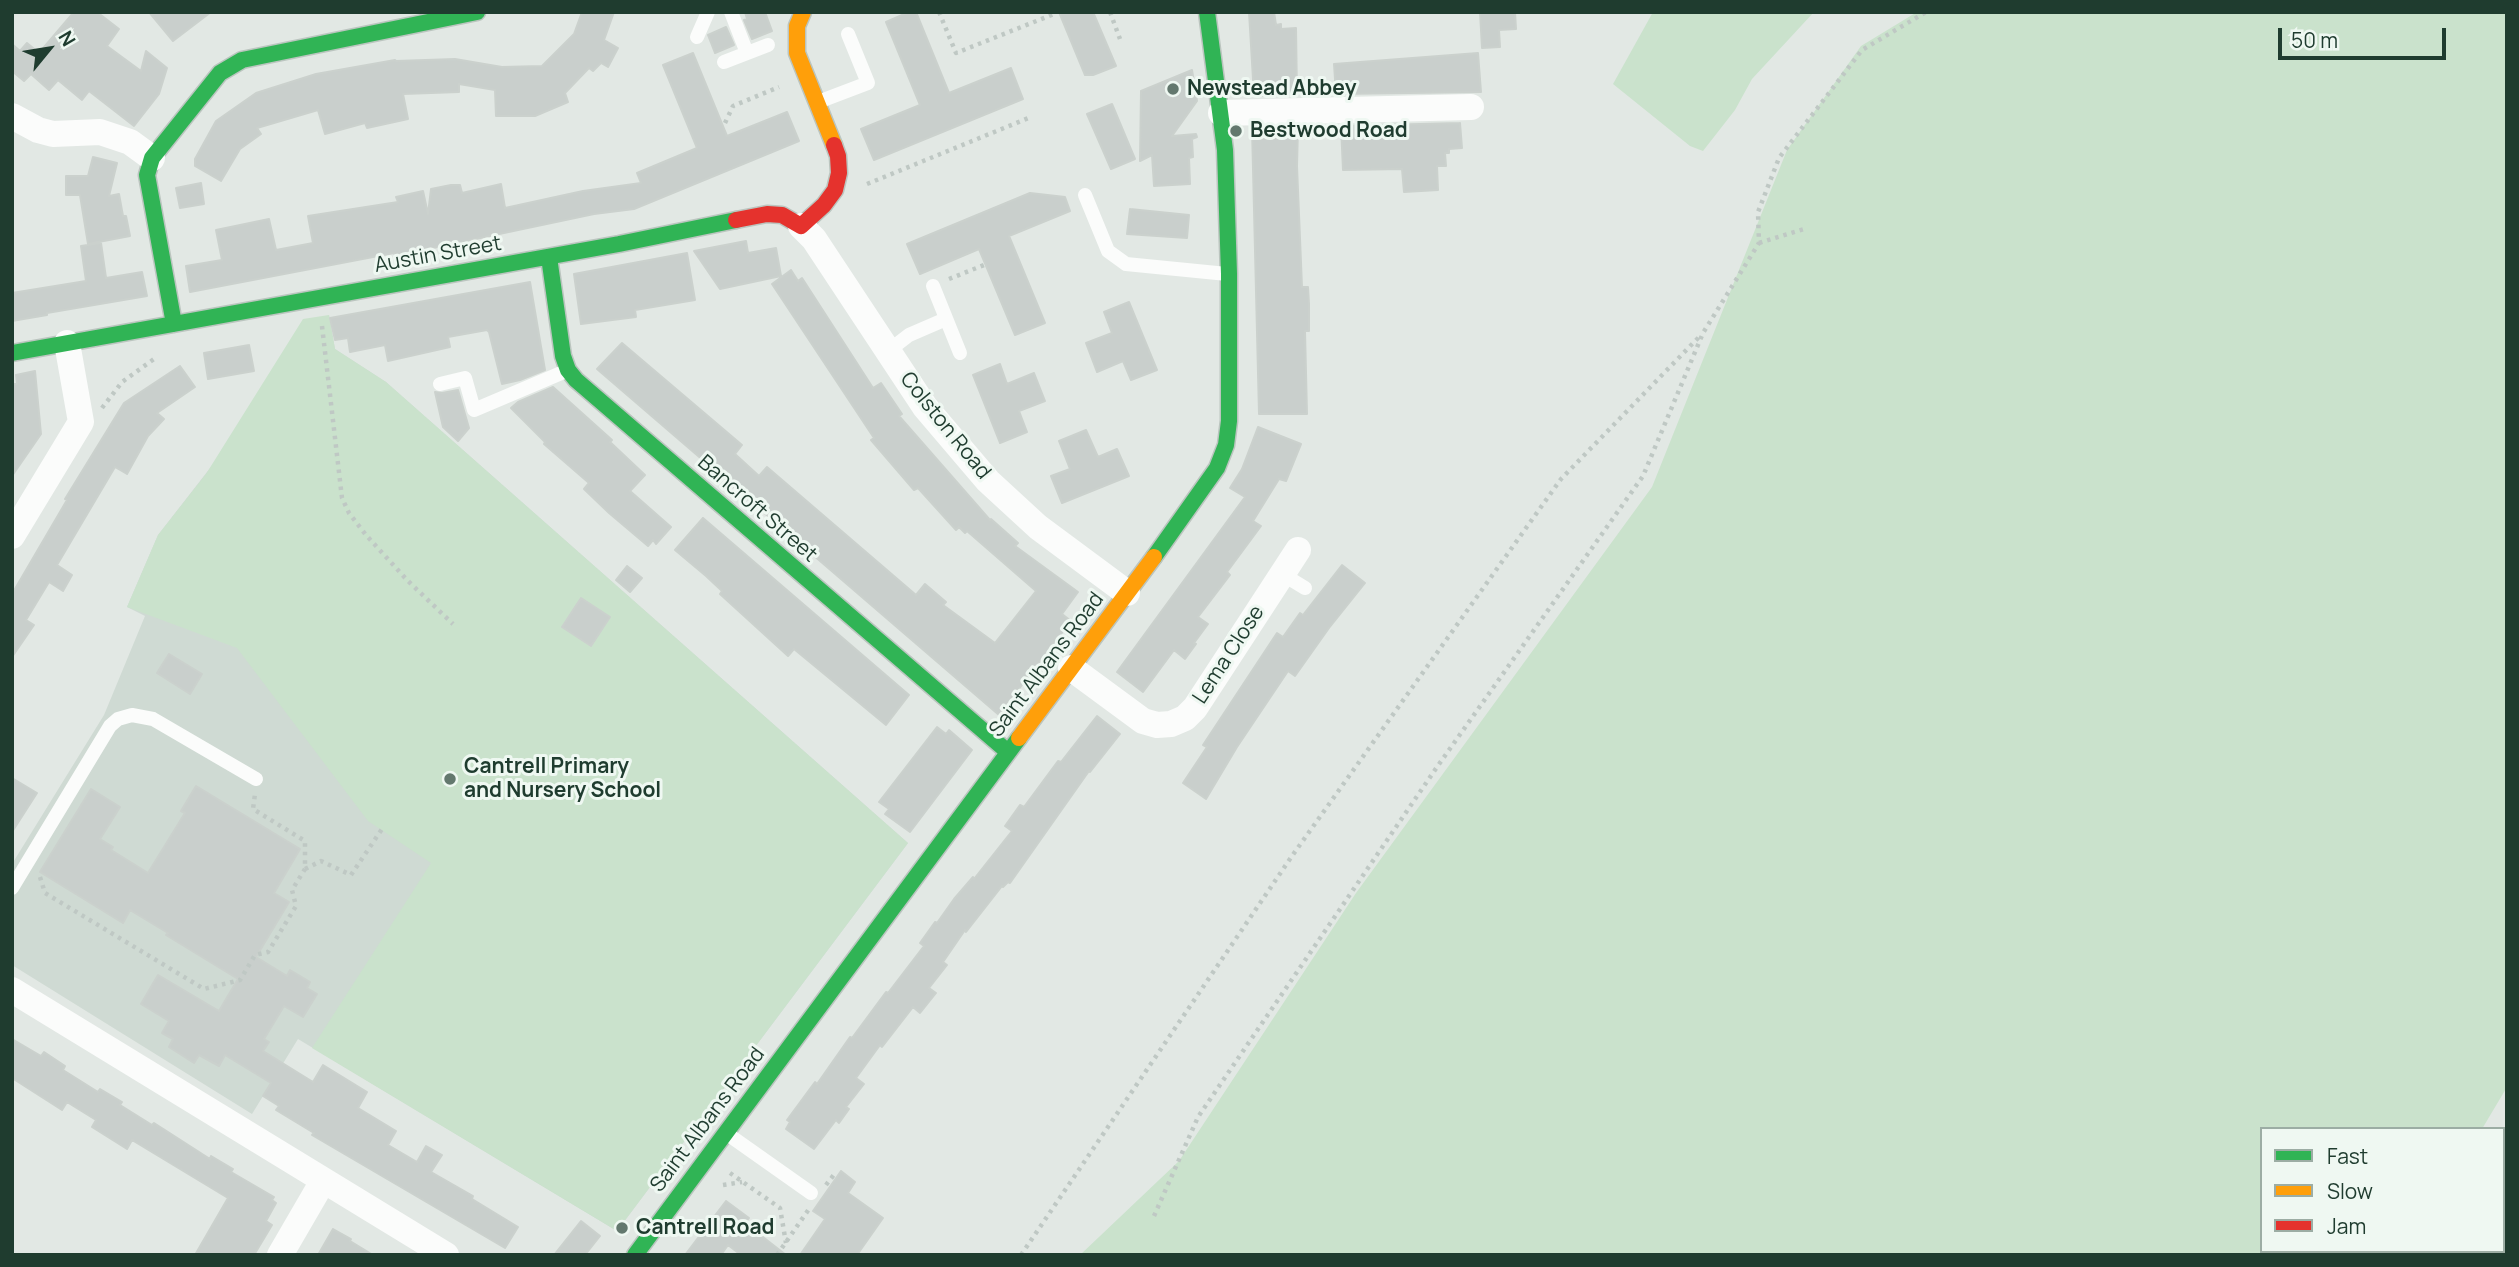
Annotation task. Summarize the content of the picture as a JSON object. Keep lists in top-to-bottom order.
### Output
{
  "streets": {
    "street": [
      "Austin Street",
      "Colston Road",
      "Bancroft Street",
      "Lema Close",
      "Saint Albans Road"
    ]
  },
  "crossings": [
    ["Austin Street", "Colston Road"],
    ["Colston Road", "Saint Albans Road"],
    ["Bancroft Street", "Saint Albans Road"],
    ["Lema Close", "Saint Albans Road"]
  ],
  "places": [
    "Newstead Abbey",
    "Bestwood Road",
    "Cantrell Primary and Nursery School",
    "Cantrell Road"
  ],
  "legend": ["Fast", "Slow", "Jam"],
  "scale_bar": "50 m",
  "north": "top right"
}
